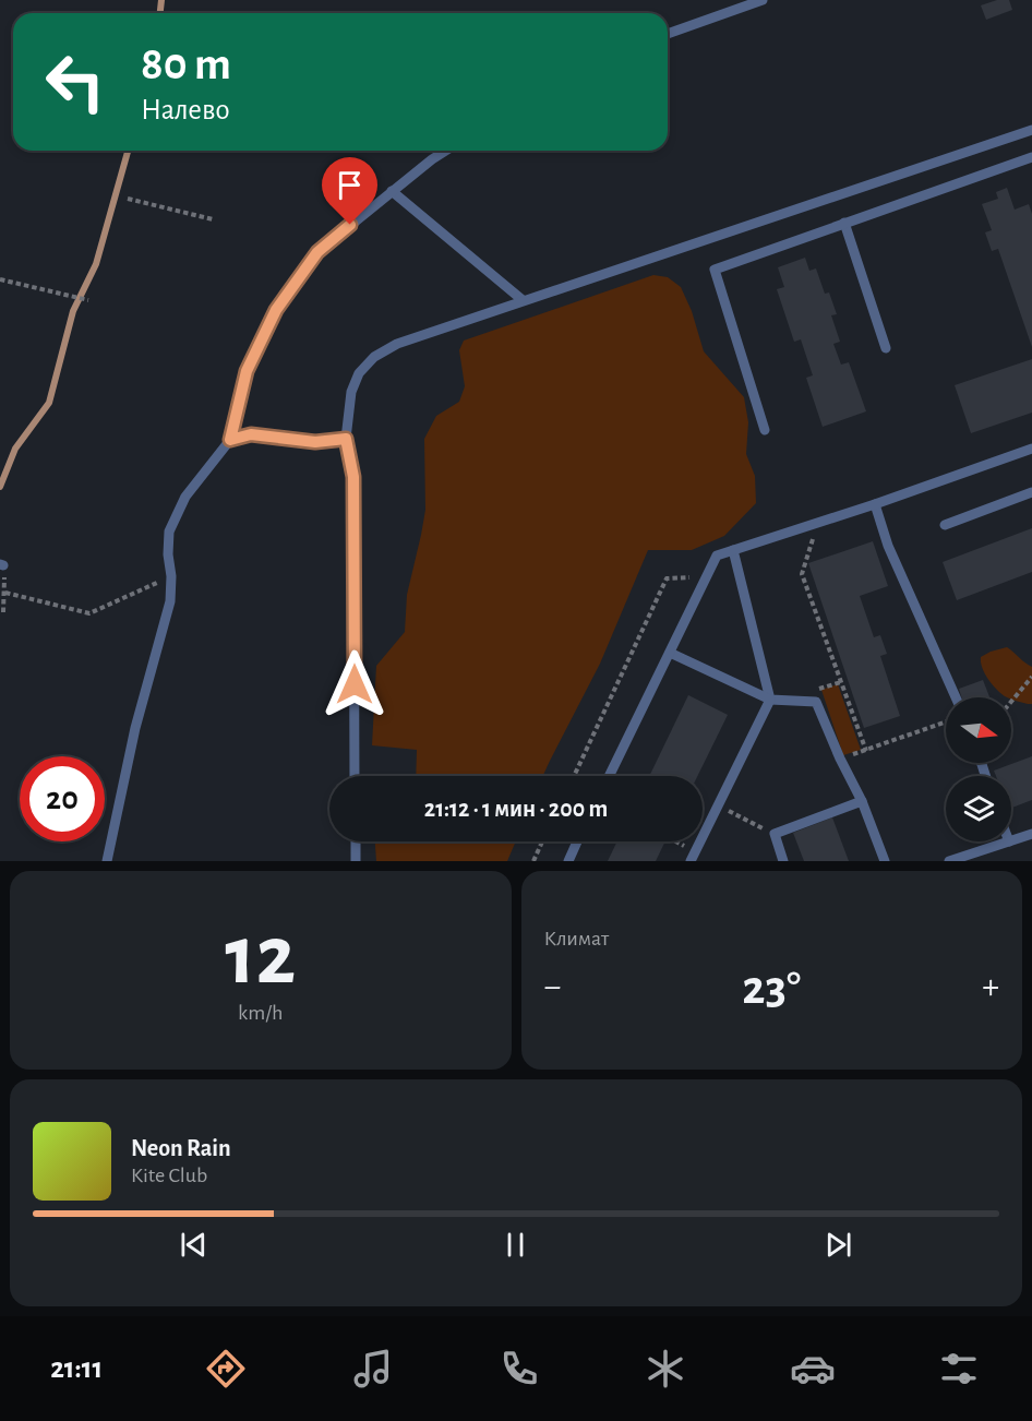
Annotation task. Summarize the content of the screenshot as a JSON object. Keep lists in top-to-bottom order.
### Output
{
  "north": "right",
  "page": {
    "turn": ["80 m", "Налево"],
    "limit": "20",
    "trip": "21:12 · 1 мин · 200 m",
    "tile": [
      ["12", "km/h"],
      "Климат"
    ],
    "heat": ["−", "23°", "+"],
    "song": ["Neon Rain", "Kite Club"],
    "tabs": "21:11"
  }
}
